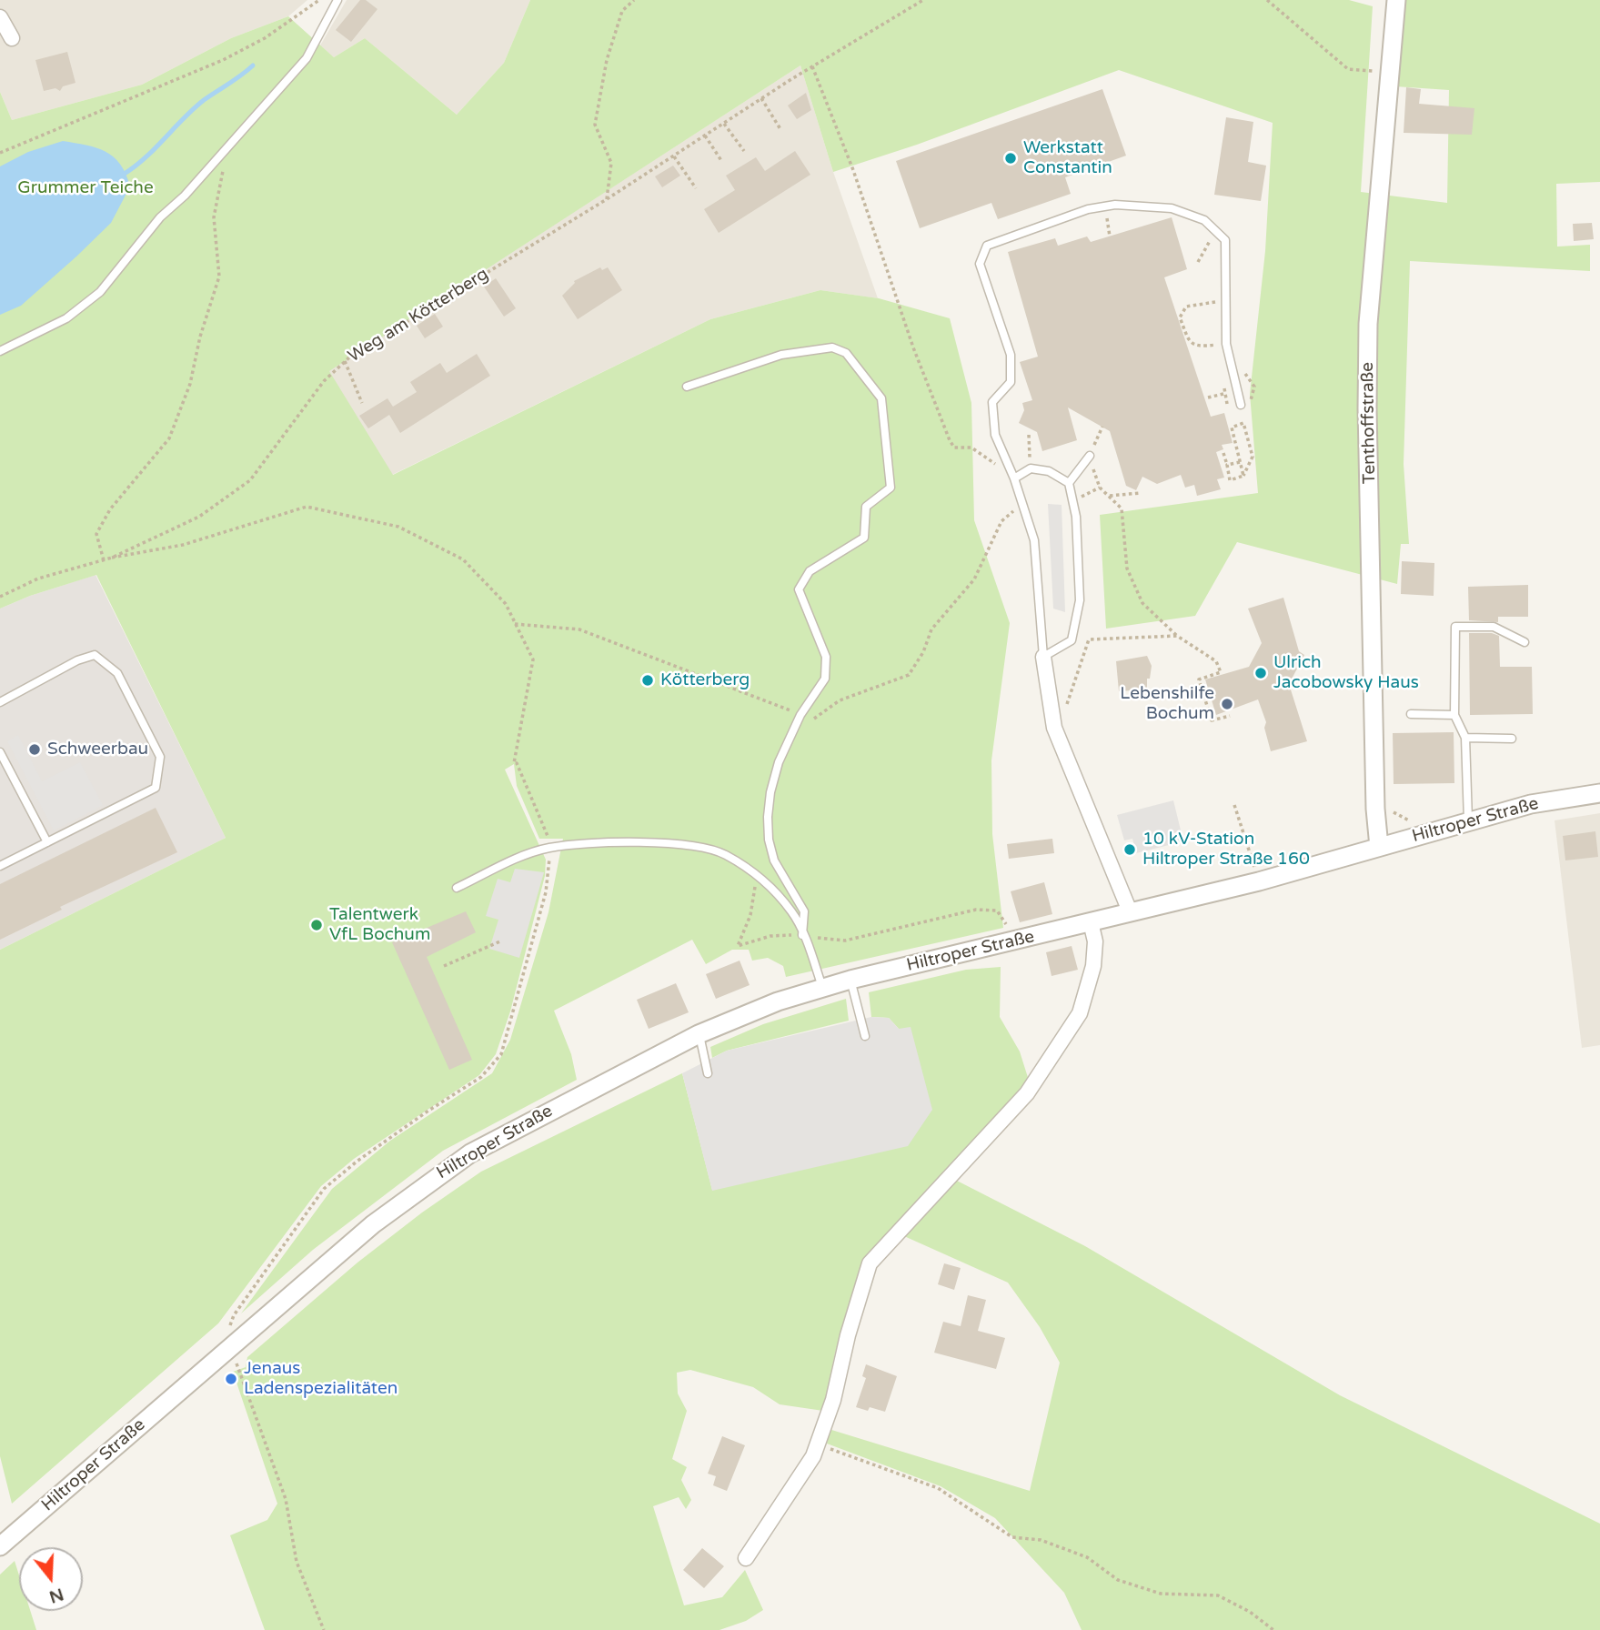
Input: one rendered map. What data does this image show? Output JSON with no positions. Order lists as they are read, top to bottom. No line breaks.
{"streets":{"street":["Tenthoffstraße","Hiltroper Straße"],"path":["Weg am Kötterberg"]},"crossings":[["Tenthoffstraße","Hiltroper Straße"]],"parks":["Grummer Teiche"],"places":["Werkstatt Constantin","Ulrich Jacobowsky Haus","Kötterberg","Lebenshilfe Bochum","Schweerbau","10 kV-Station Hiltroper Straße 160","Talentwerk VfL Bochum","Jenaus Ladenspezialitäten"],"north":"bottom"}
